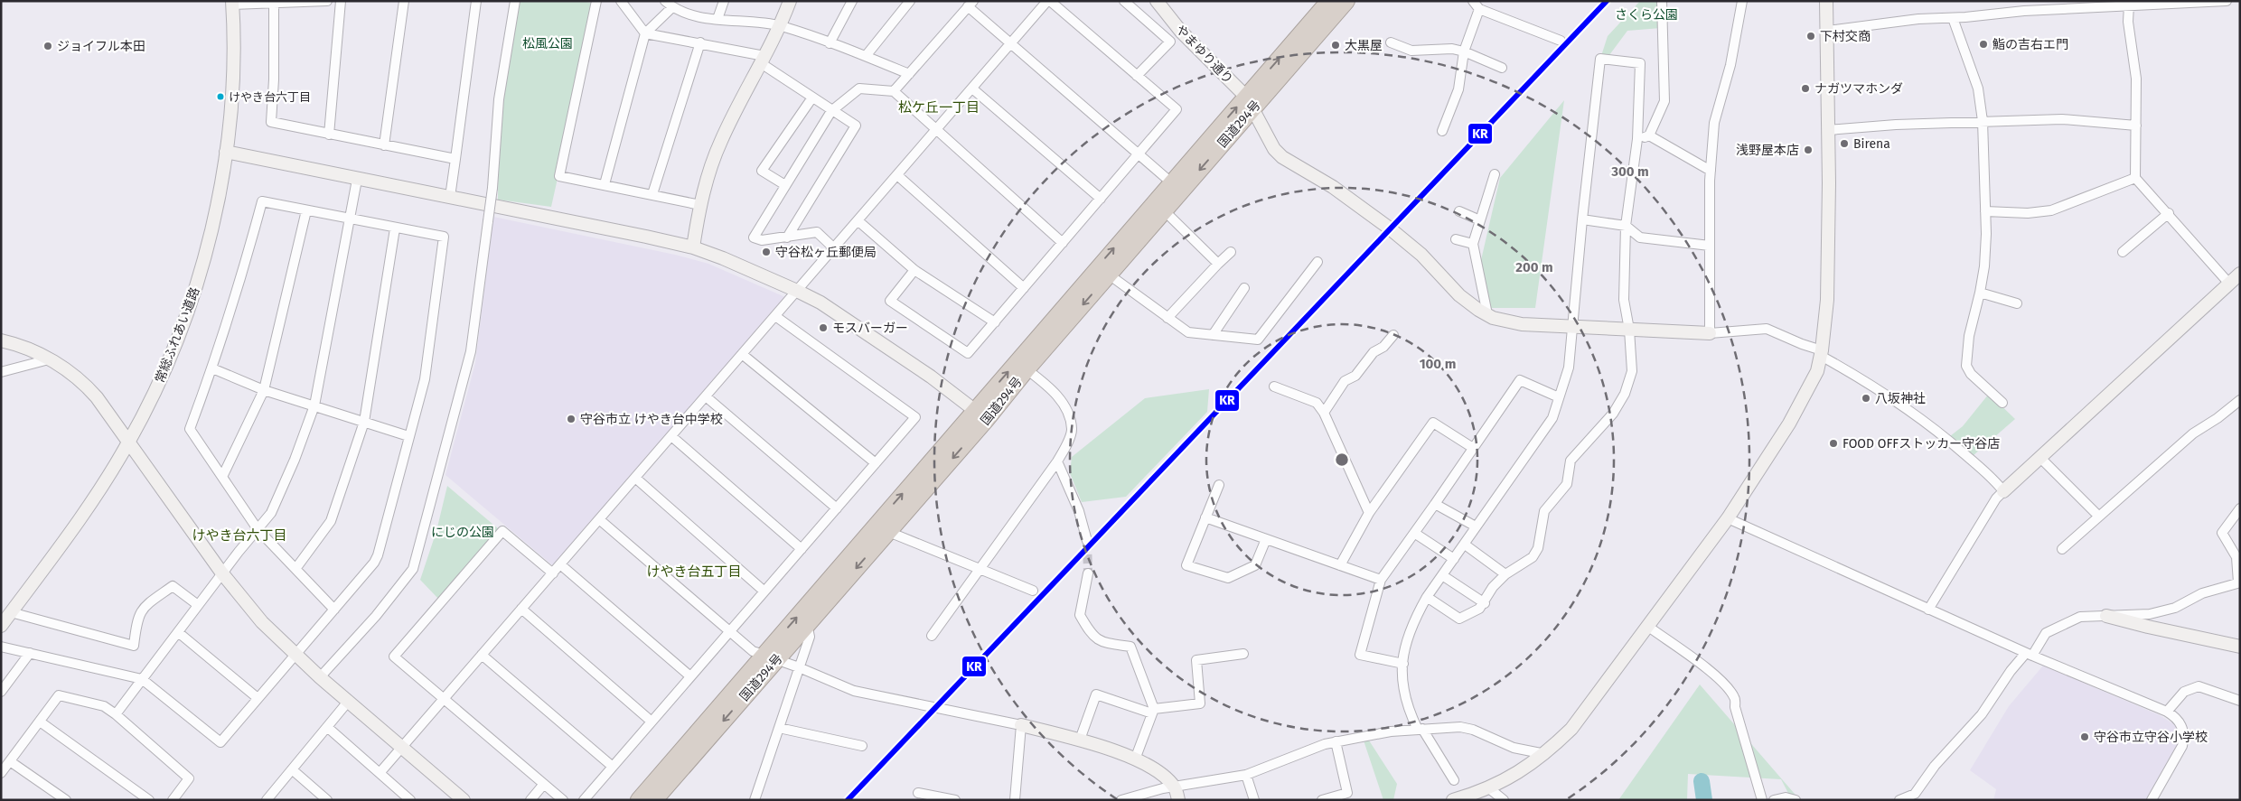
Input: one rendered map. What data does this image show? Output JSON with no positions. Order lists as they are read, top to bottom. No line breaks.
{"streets":{"highway":["国道294号"],"street":["やまゆり通り","常総ふれあい道路"]},"crossings":[["やまゆり通り","国道294号"]],"districts":["松ケ丘一丁目","けやき台六丁目","けやき台五丁目"],"parks":["さくら公園","松風公園","にじの公園"],"places":["下村交商","鮨の吉右エ門","大黒屋","ジョイフル本田","ナガツマホンダ","けやき台六丁目","Birena","浅野屋本店","守谷松ヶ丘郵便局","モスバーガー","八坂神社","守谷市立 けやき台中学校","FOOD OFFストッカー守谷店","守谷市立守谷小学校"],"lines":["transit line KR"],"rings":["300 m","200 m","100 m"]}
